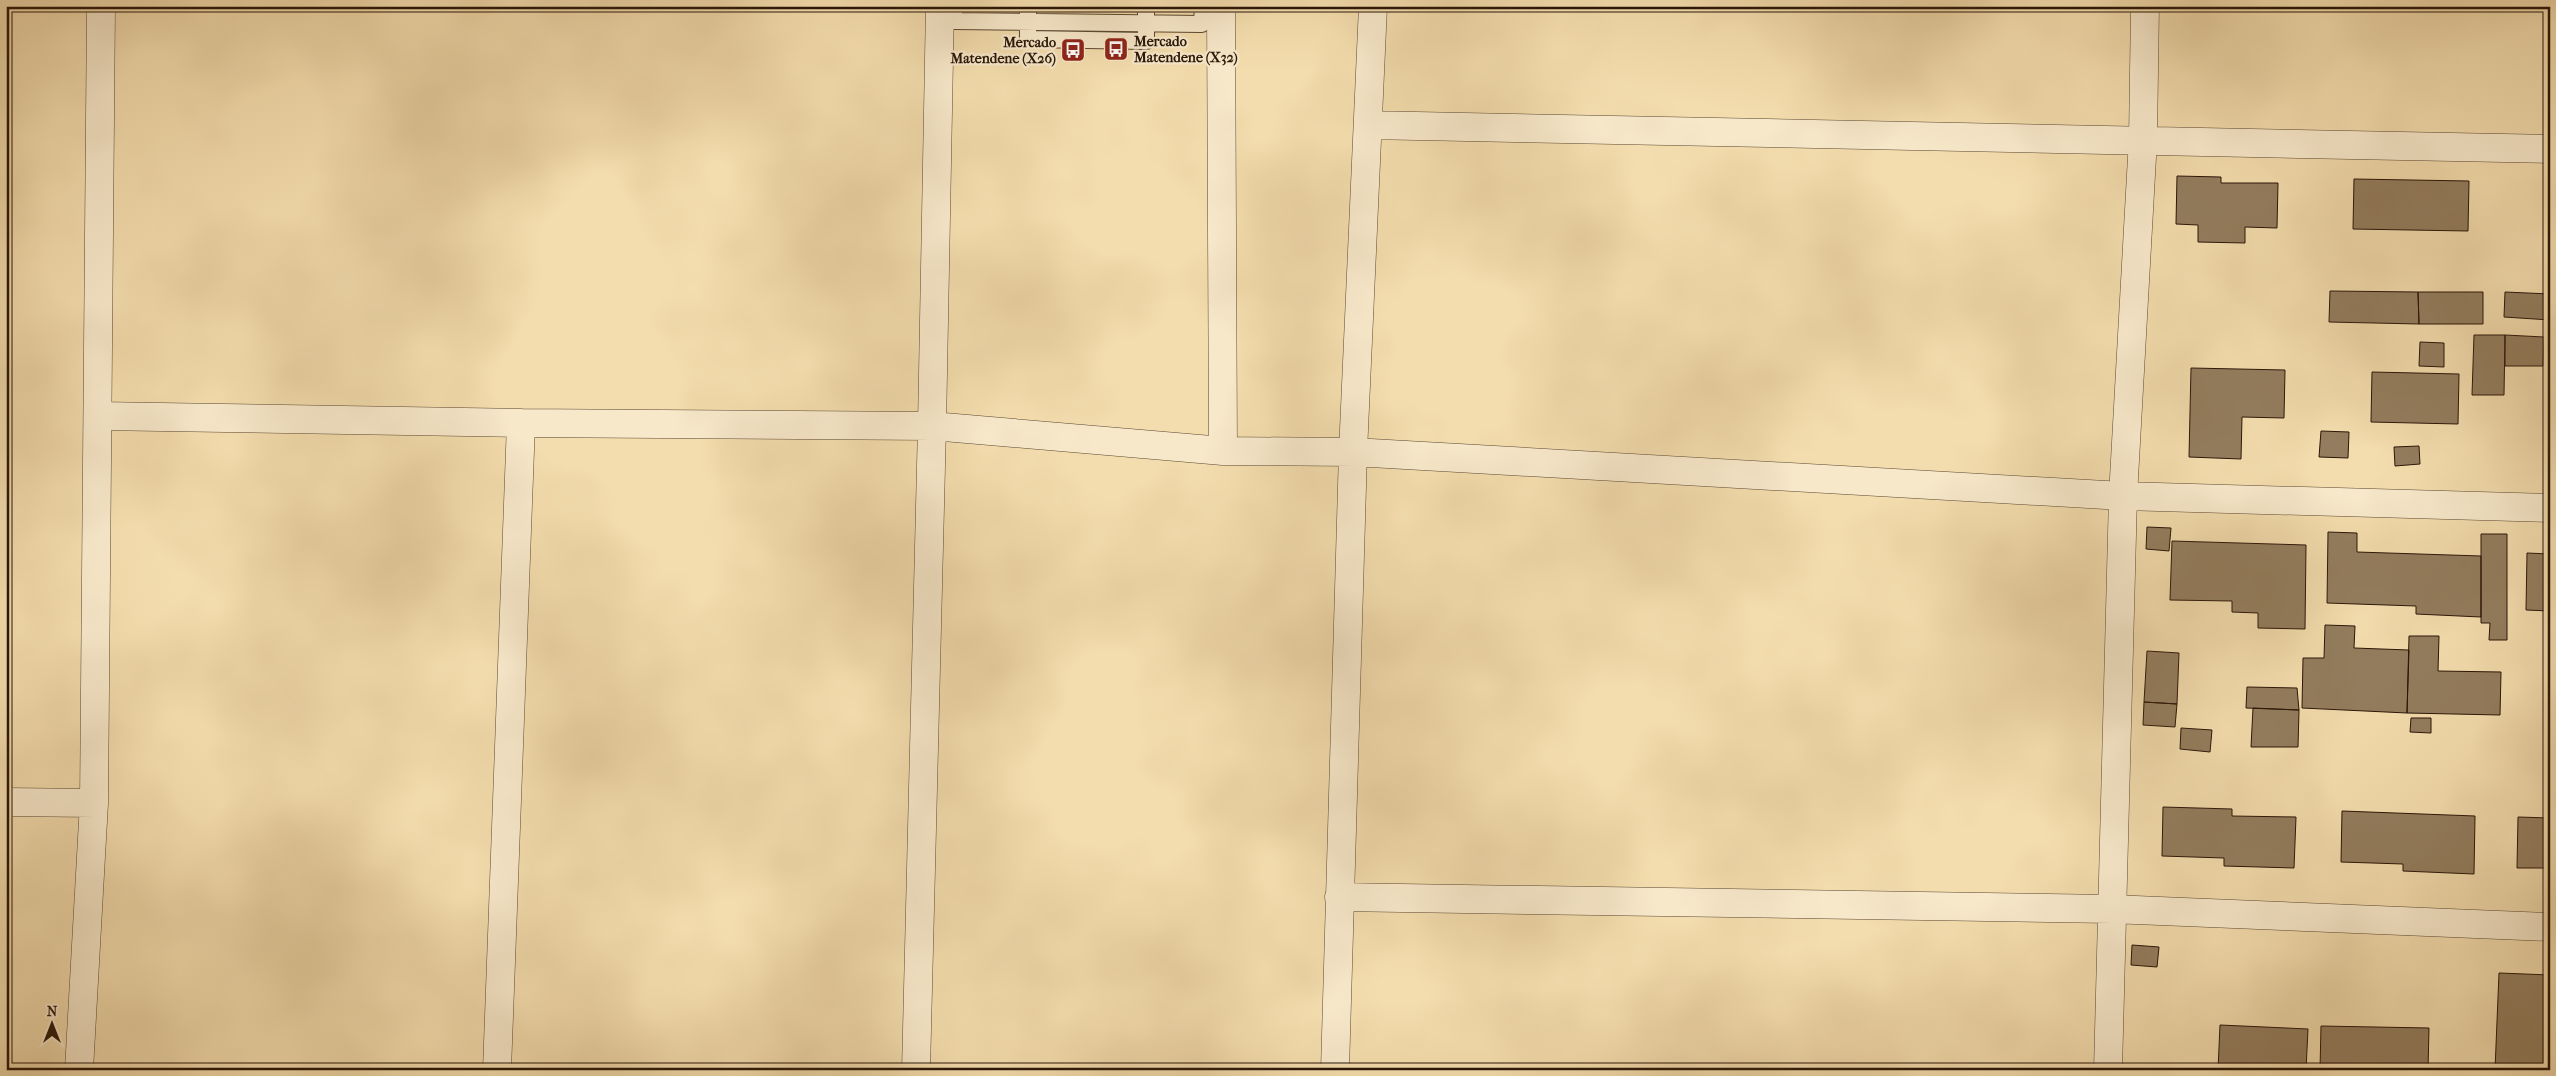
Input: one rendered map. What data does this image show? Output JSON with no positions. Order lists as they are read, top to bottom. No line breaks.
{"places":{"bus stop":["Mercado Matendene (X32)","Mercado Matendene (X26)"]},"north":"top"}
